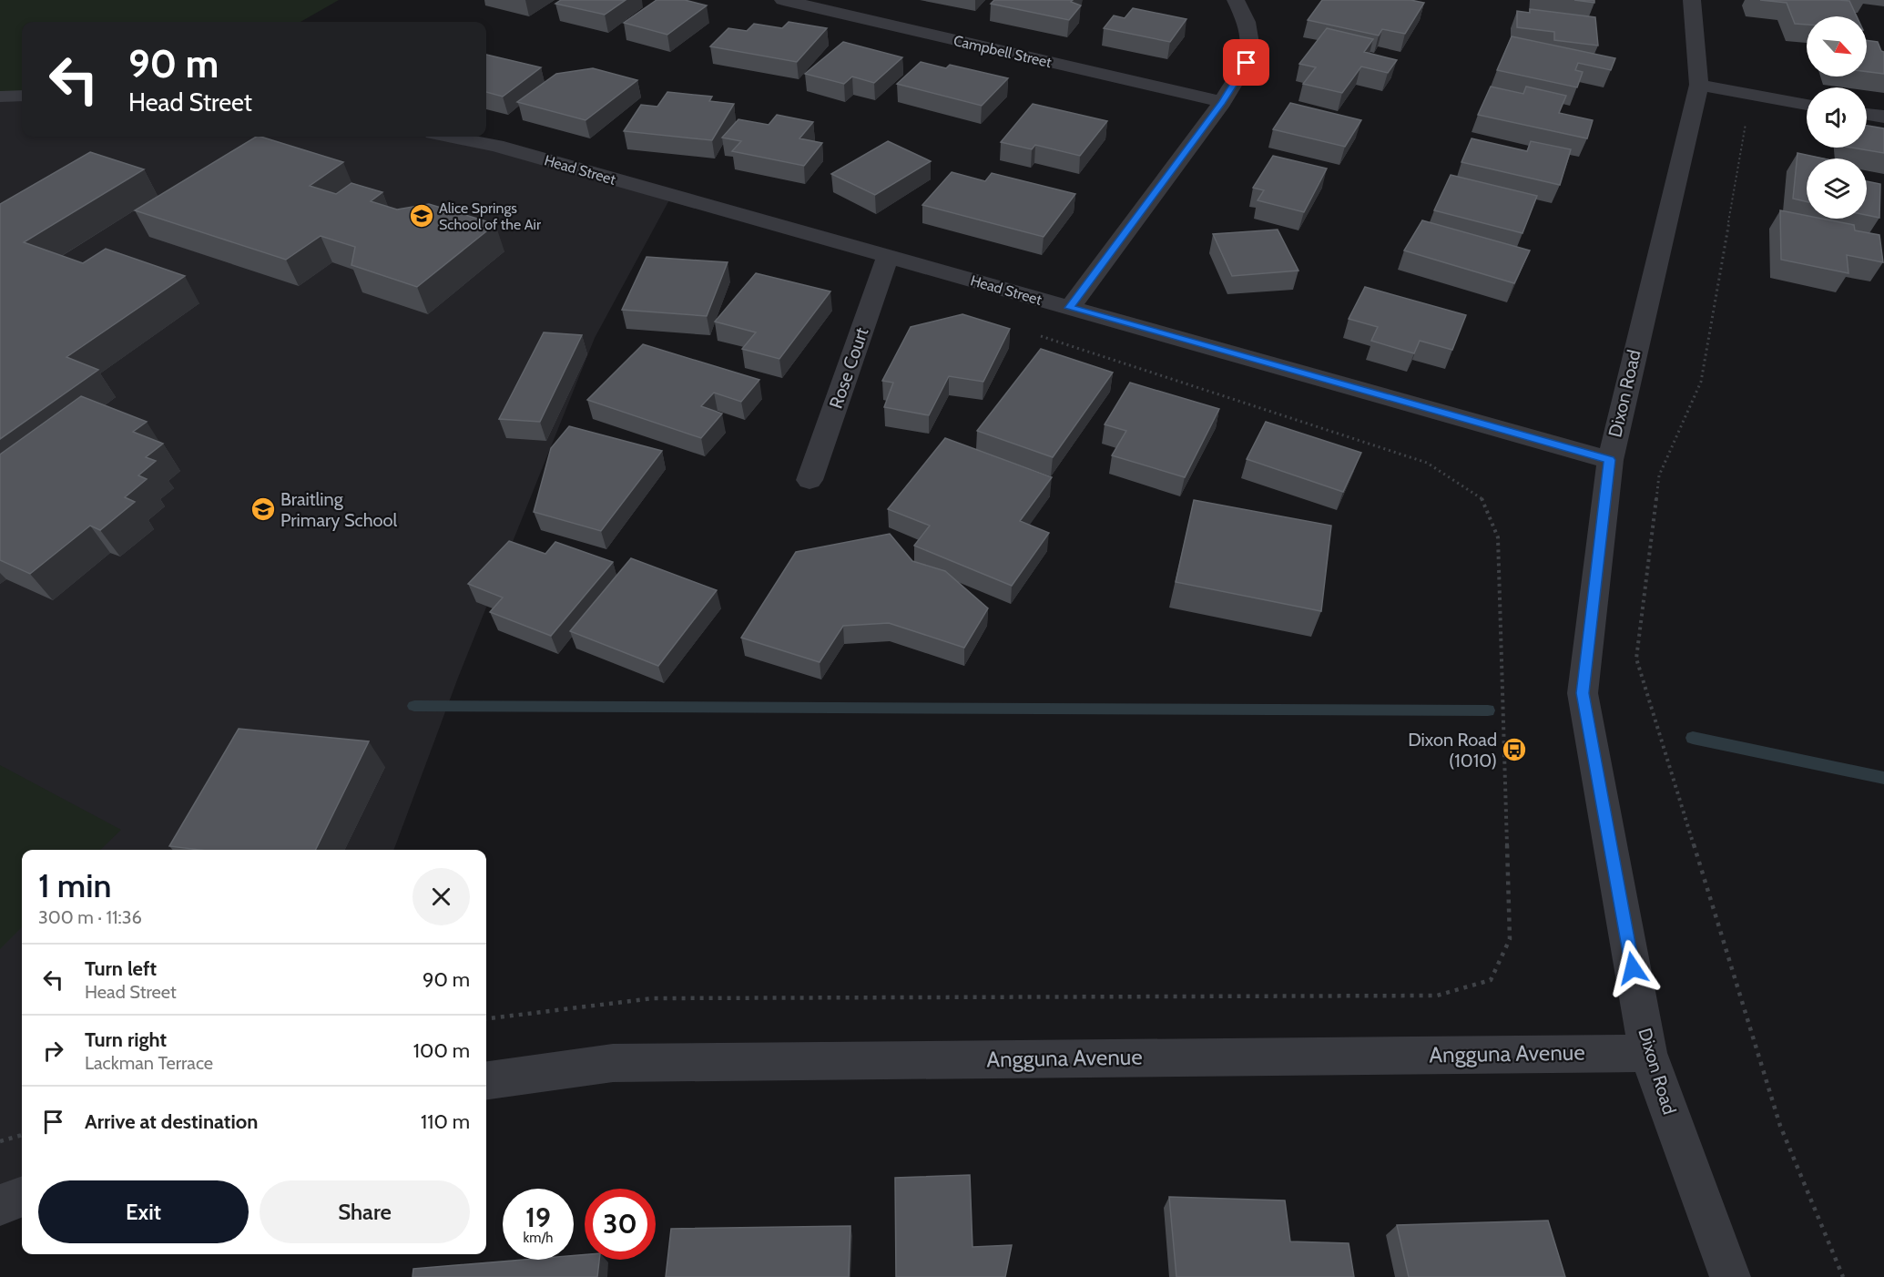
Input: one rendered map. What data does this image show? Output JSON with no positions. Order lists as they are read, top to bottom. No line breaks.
{"streets":{"street":["Campbell Street","Head Street","Rose Court","Dixon Road","Angguna Avenue"]},"crossings":[["Head Street","Rose Court"],["Head Street","Dixon Road"],["Dixon Road","Angguna Avenue"]],"places":{"school or university":["Alice Springs School of the Air","Braitling Primary School"],"bus stop":["Dixon Road (1010)"]},"north":"bottom right","page":{"turn":["90 m","Head Street"],"heading":["1 min","300 m · 11:36"],"list":[{"name":"Turn left","note":"Head Street","value":"90 m"},{"name":"Turn right","note":"Lackman Terrace","value":"100 m"},{"name":"Arrive at destination","value":"110 m"}],"buttons":["Exit","Share"],"speed":"19 km/h","limit":"30"}}
